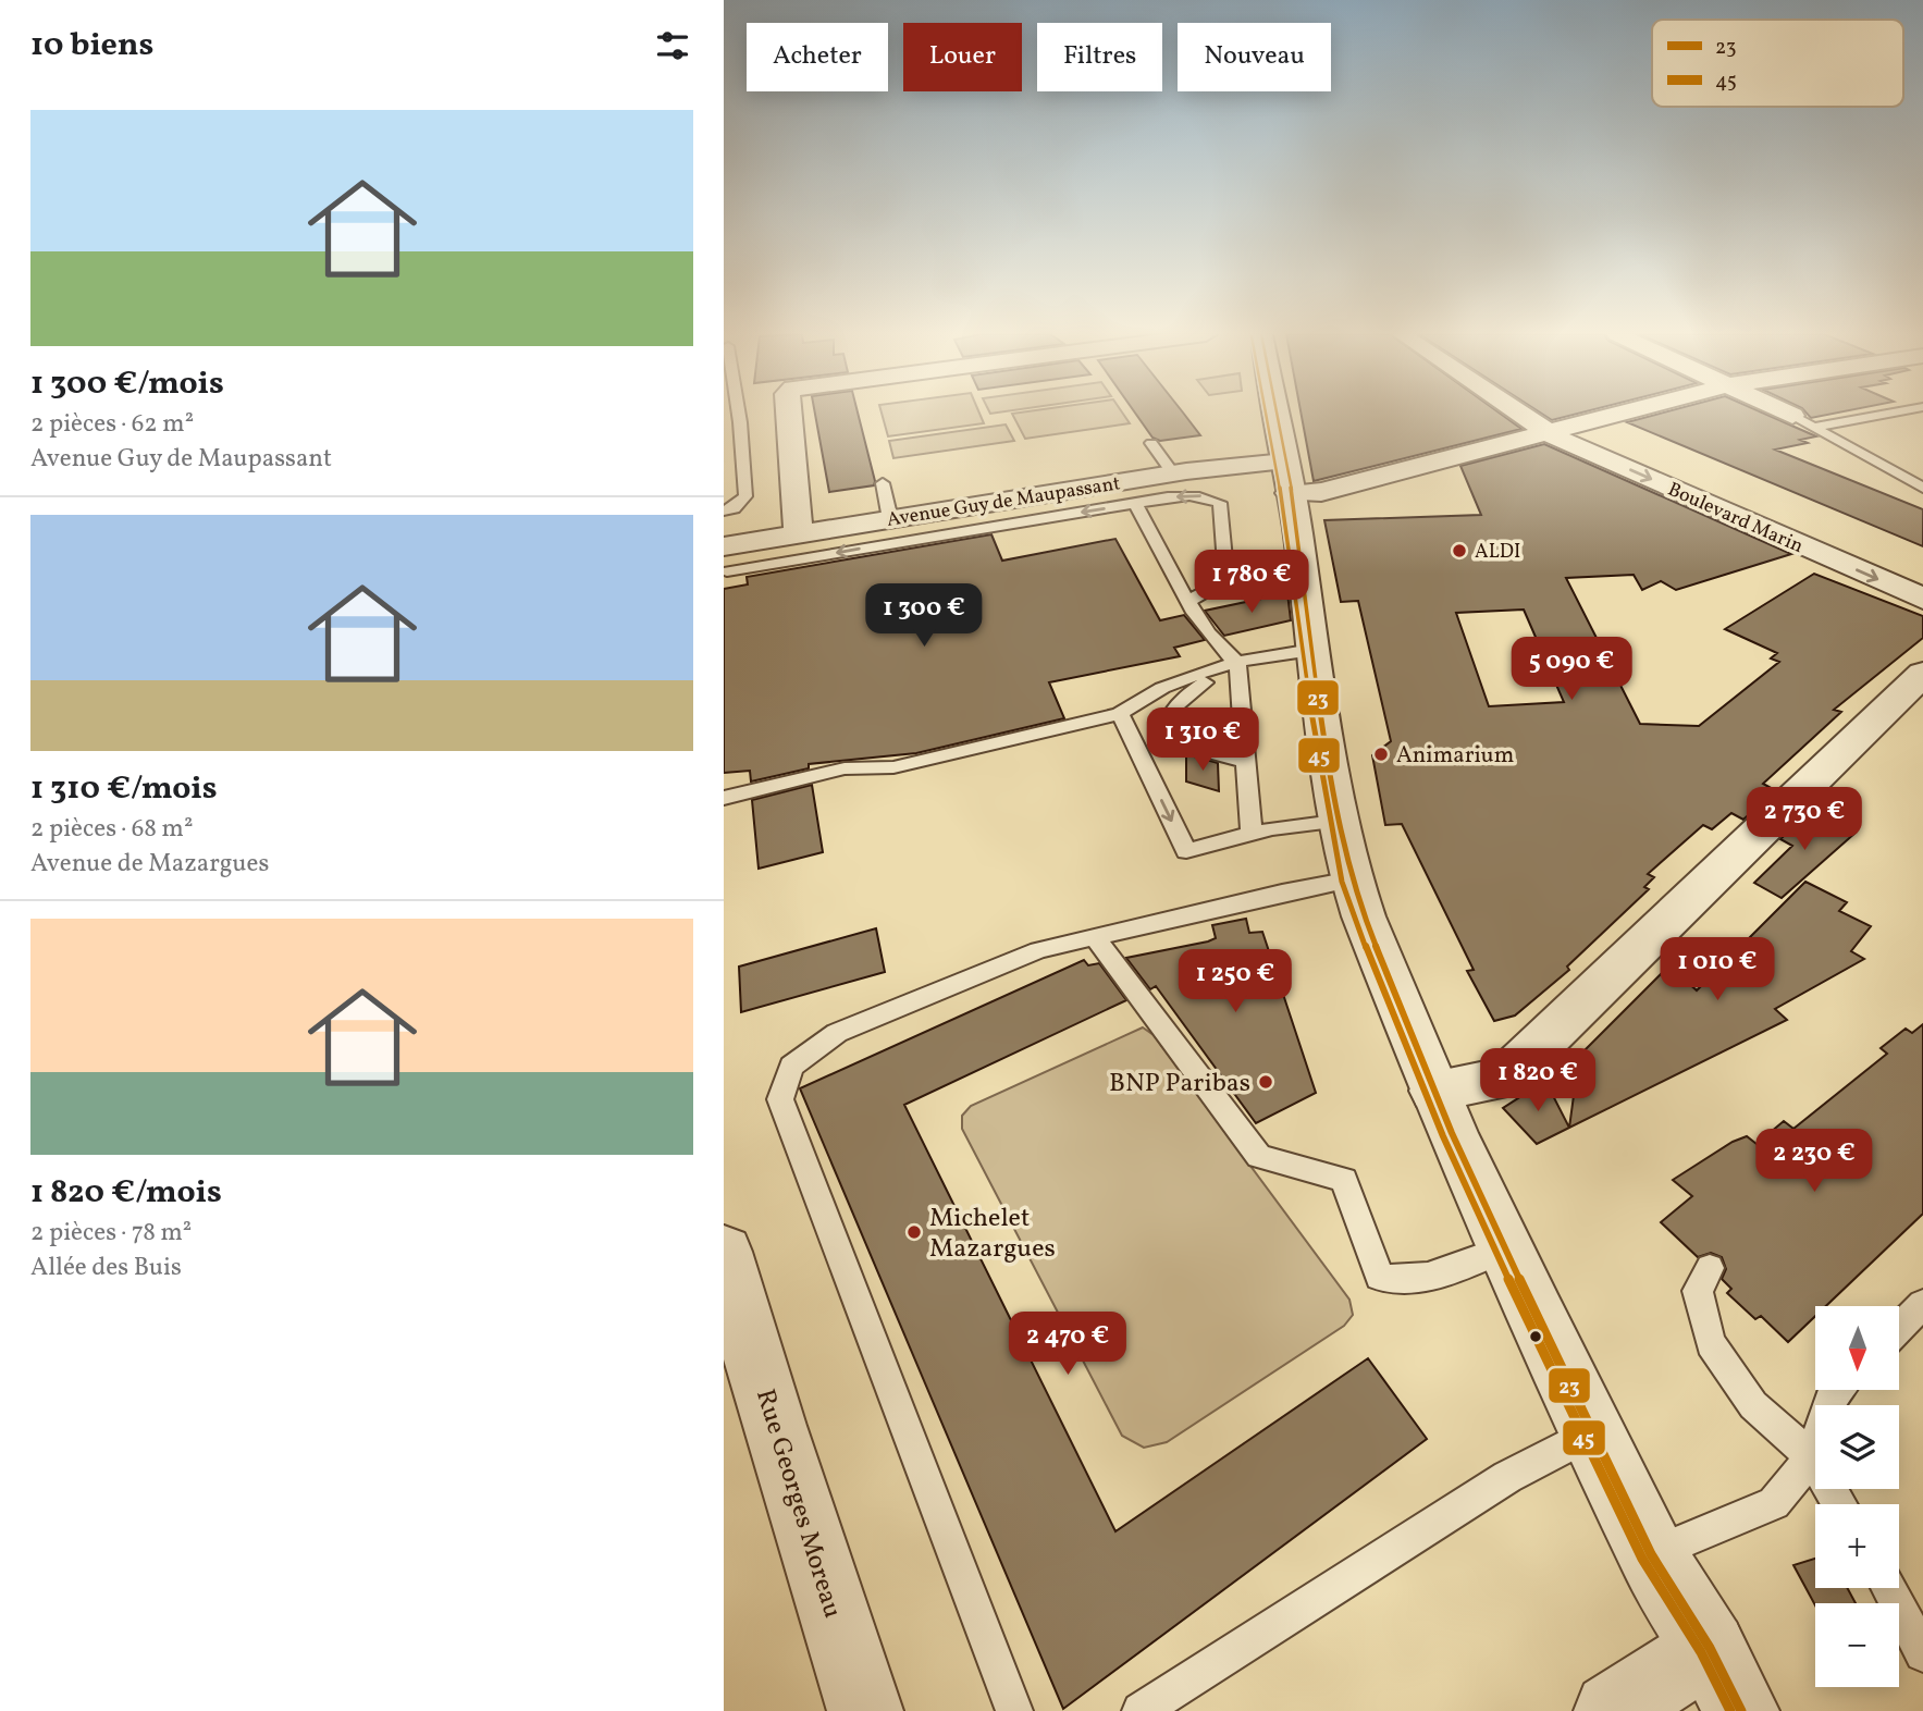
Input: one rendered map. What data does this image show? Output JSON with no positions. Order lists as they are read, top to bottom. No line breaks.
{"streets":{"street":["Avenue Guy de Maupassant","Boulevard Marin","Rue Georges Moreau"]},"crossings":[["Avenue Guy de Maupassant","Boulevard Marin"]],"one_way":["Boulevard Marin"],"places":["ALDI","Animarium","BNP Paribas","Michelet Mazargues"],"lines":["transit line 23","transit line 45"],"legend":["23","45"],"north":"bottom","page":{"heading":"10 biens","chip":["Acheter","Louer","Filtres","Nouveau"],"list":[{"name":"1 300 €/mois","note":"2 pièces · 62 m² · Avenue Guy de Maupassant"},{"name":"1 310 €/mois","note":"2 pièces · 68 m² · Avenue de Mazargues"},{"name":"1 820 €/mois","note":"2 pièces · 78 m² · Allée des Buis"}],"price":["1 780 €","1 300 €","5 090 €","1 310 €","2 730 €","1 010 €","1 250 €","1 820 €","2 230 €","2 470 €"],"map_buttons":["+","−"]}}
